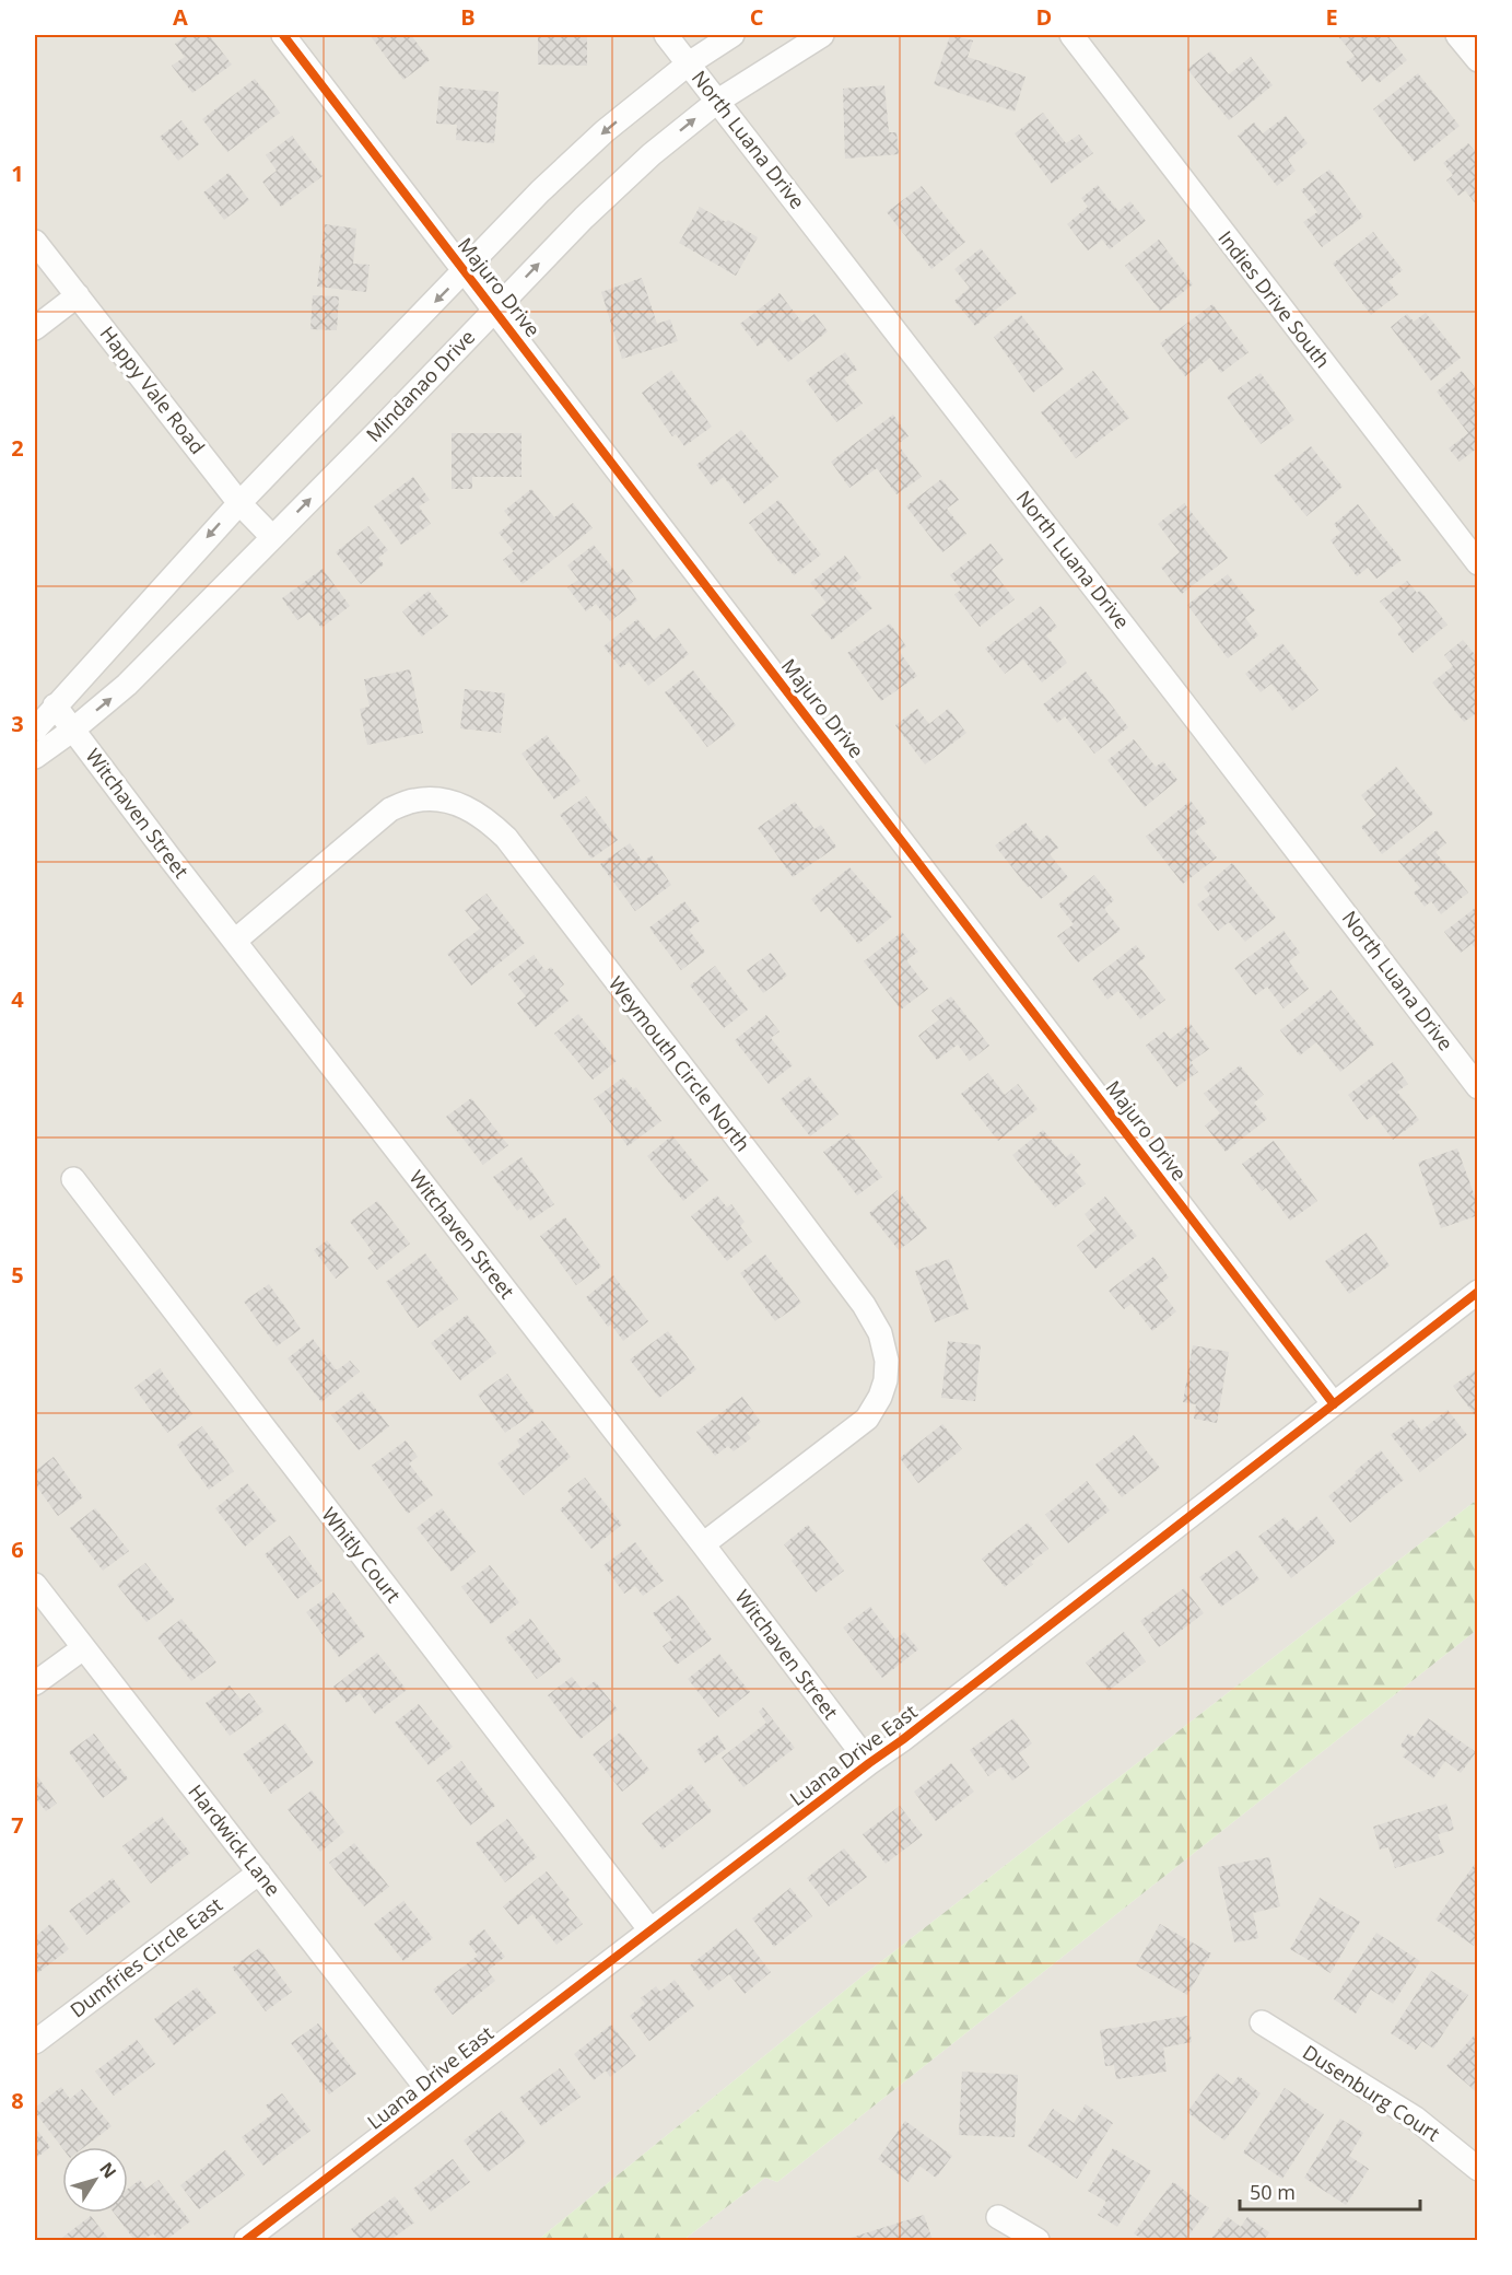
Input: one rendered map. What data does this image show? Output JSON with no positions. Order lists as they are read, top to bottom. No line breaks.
{"streets":{"street":["North Luana Drive","Majuro Drive","Indies Drive South","Mindanao Drive","Happy Vale Road","Witchaven Street","Weymouth Circle North","Whitly Court","Luana Drive East","Hardwick Lane","Dumfries Circle East","Dusenburg Court"]},"crossings":[["North Luana Drive","Mindanao Drive"],["Majuro Drive","Mindanao Drive"],["Majuro Drive","Luana Drive East"],["Mindanao Drive","Happy Vale Road"],["Mindanao Drive","Witchaven Street"],["Witchaven Street","Weymouth Circle North"],["Witchaven Street","Luana Drive East"],["Whitly Court","Luana Drive East"],["Luana Drive East","Hardwick Lane"],["Hardwick Lane","Dumfries Circle East"]],"scale_bar":"50 m","north":"top right","grid":{"columns":["A","B","C","D","E"],"rows":["1","2","3","4","5","6","7","8"]}}
